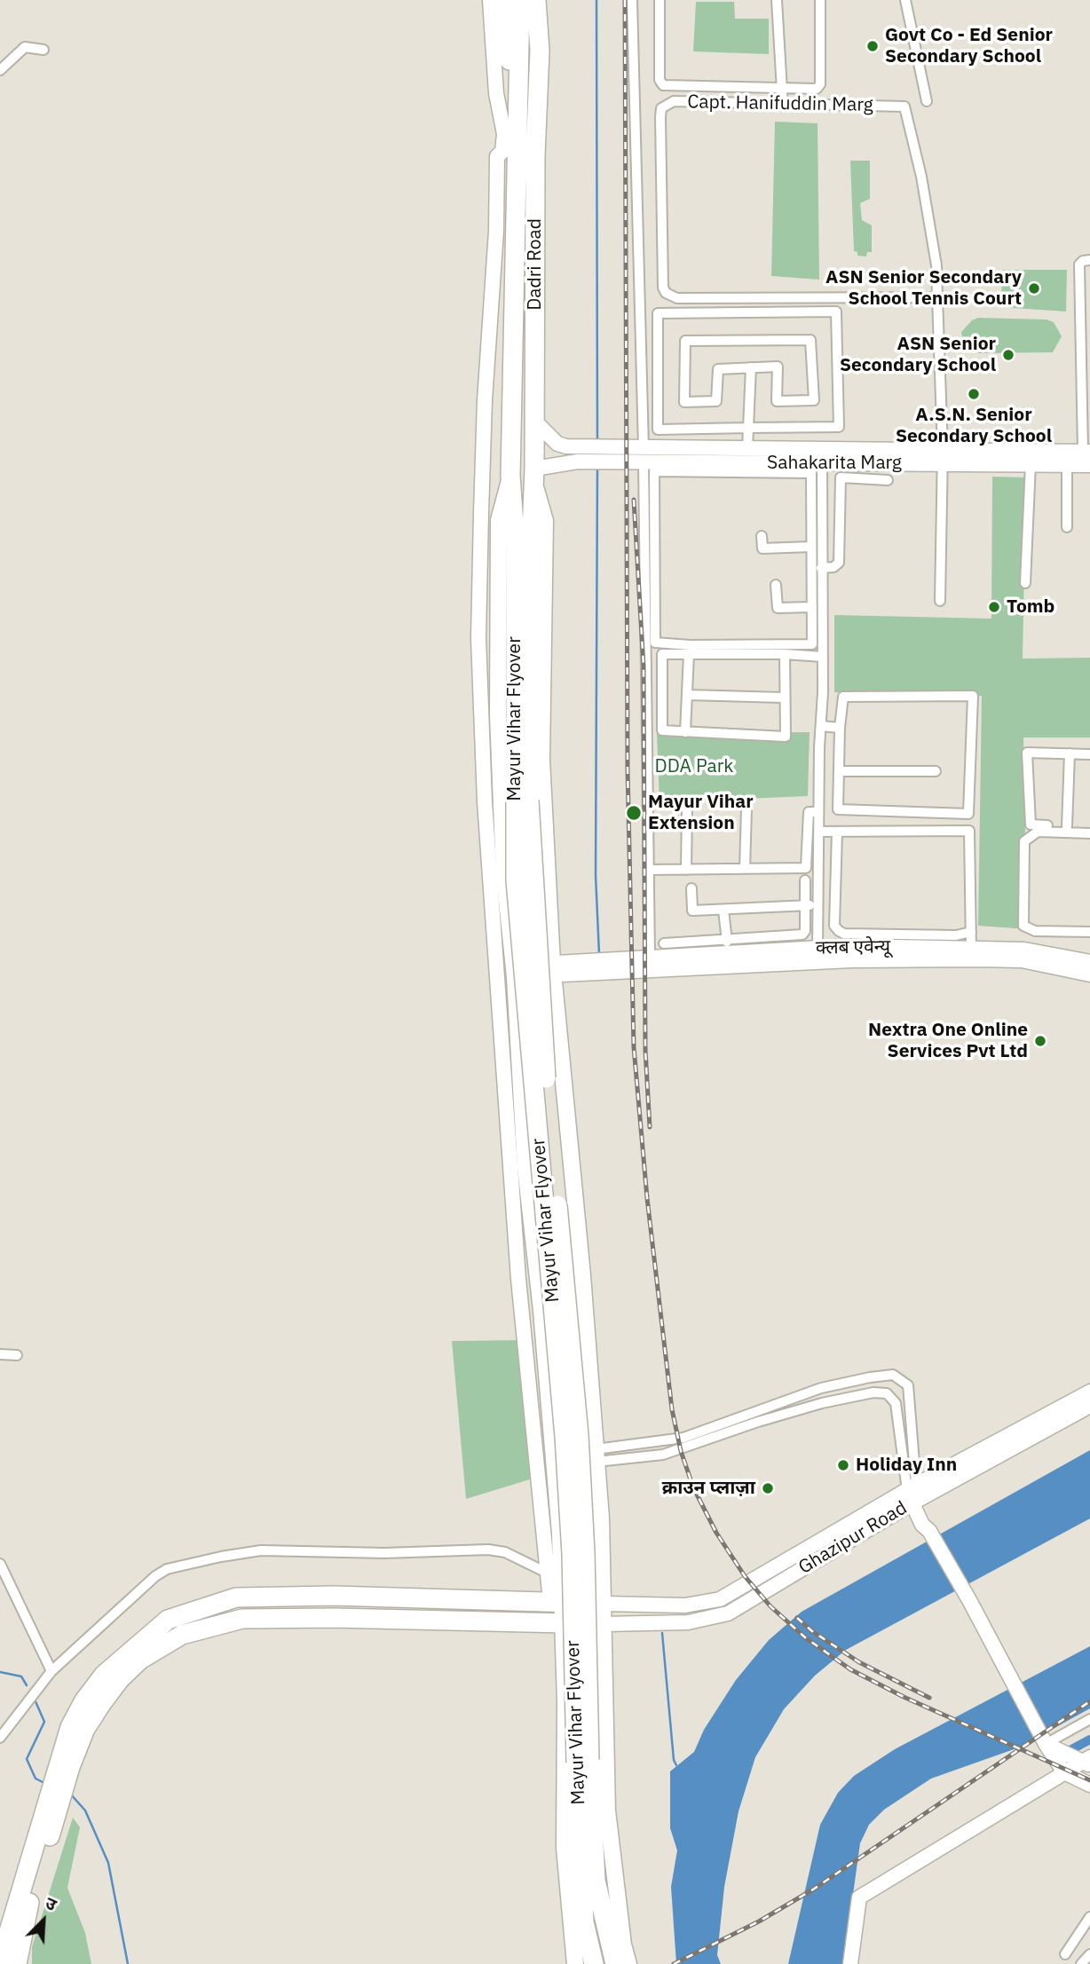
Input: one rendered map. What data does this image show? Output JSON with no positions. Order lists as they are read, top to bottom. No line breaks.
{"streets":{"highway":["Dadri Road","Mayur Vihar Flyover"],"street":["Capt. Hanifuddin Marg","Sahakarita Marg","क्लब एवेन्यू","Ghazipur Road"]},"crossings":[["Capt. Hanifuddin Marg","Sahakarita Marg"],["Dadri Road","Mayur Vihar Flyover"]],"parks":["DDA Park"],"places":["Govt Co - Ed Senior Secondary School","ASN Senior Secondary School Tennis Court","ASN Senior Secondary School","A.S.N. Senior Secondary School","Tomb","Mayur Vihar Extension","Nextra One Online Services Pvt Ltd","Holiday Inn","क्राउन प्लाज़ा"],"north":"top right"}
